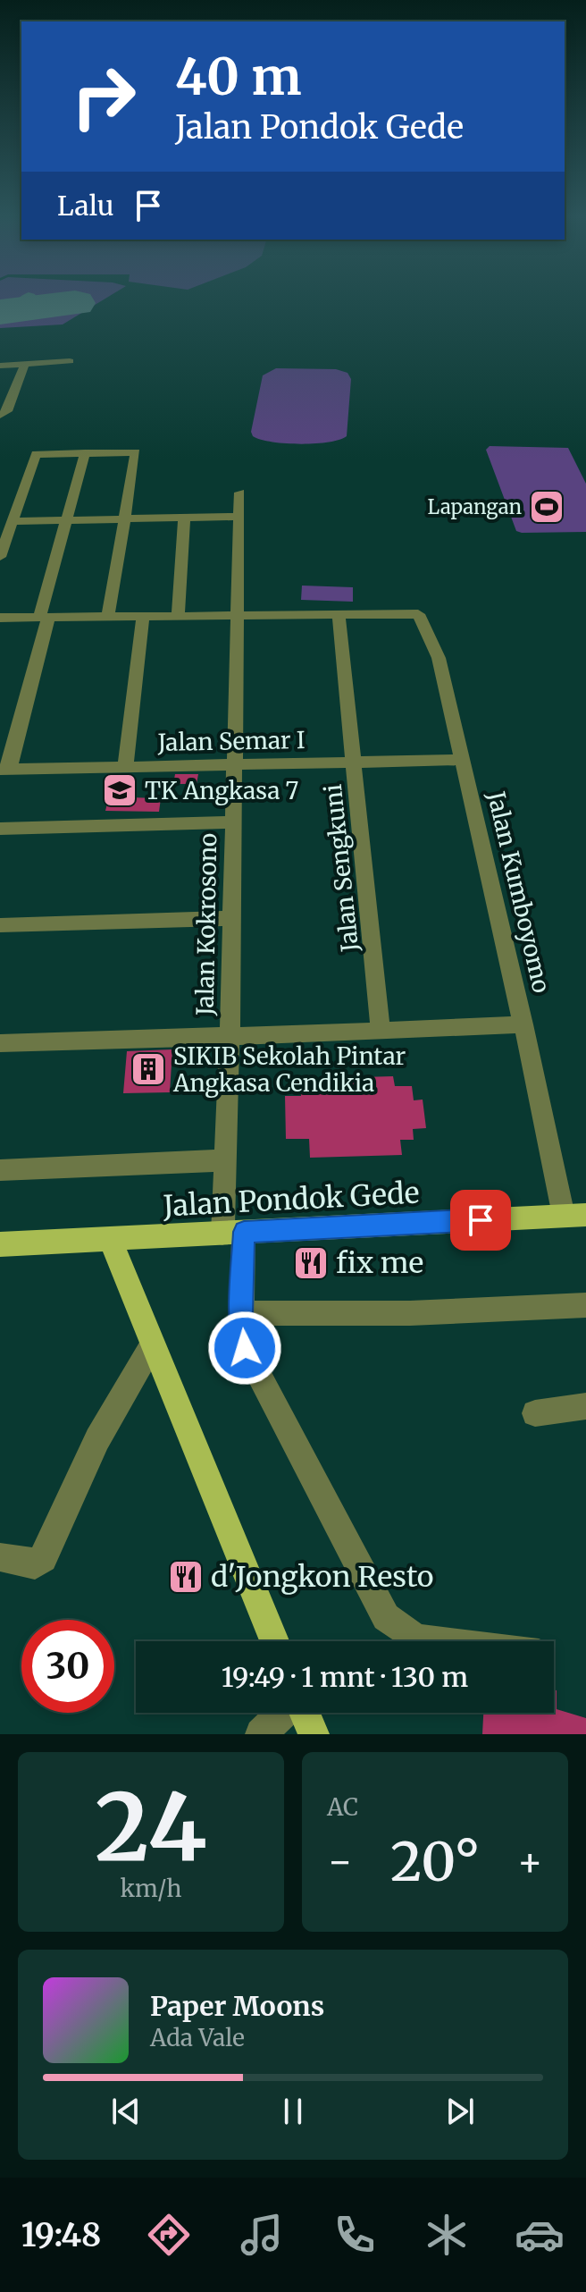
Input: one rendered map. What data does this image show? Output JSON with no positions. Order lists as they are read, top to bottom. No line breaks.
{"streets":{"main road":["Jalan Pondok Gede"],"street":["Jalan Semar I","Jalan Sengkuni","Jalan Kumboyomo","Jalan Kokrosono"]},"crossings":[["Jalan Semar I","Jalan Sengkuni"],["Jalan Semar I","Jalan Kumboyomo"],["Jalan Semar I","Jalan Kokrosono"],["Jalan Sengkuni","Jalan Kumboyomo"],["Jalan Kumboyomo","Jalan Kokrosono"],["Jalan Kokrosono","Jalan Pondok Gede"]],"places":{"sports":["Lapangan"],"school or university":["TK Angkasa 7"],"building":["SIKIB Sekolah Pintar Angkasa Cendikia"],"restaurant":["fix me","d'Jongkon Resto"]},"page":{"turn":["40 m","Jalan Pondok Gede"],"then":"Lalu","limit":"30","trip":"19:49 · 1 mnt · 130 m","tile":[["24","km/h"],"AC"],"heat":["−","20°","+"],"song":["Paper Moons","Ada Vale"],"tabs":"19:48"}}
